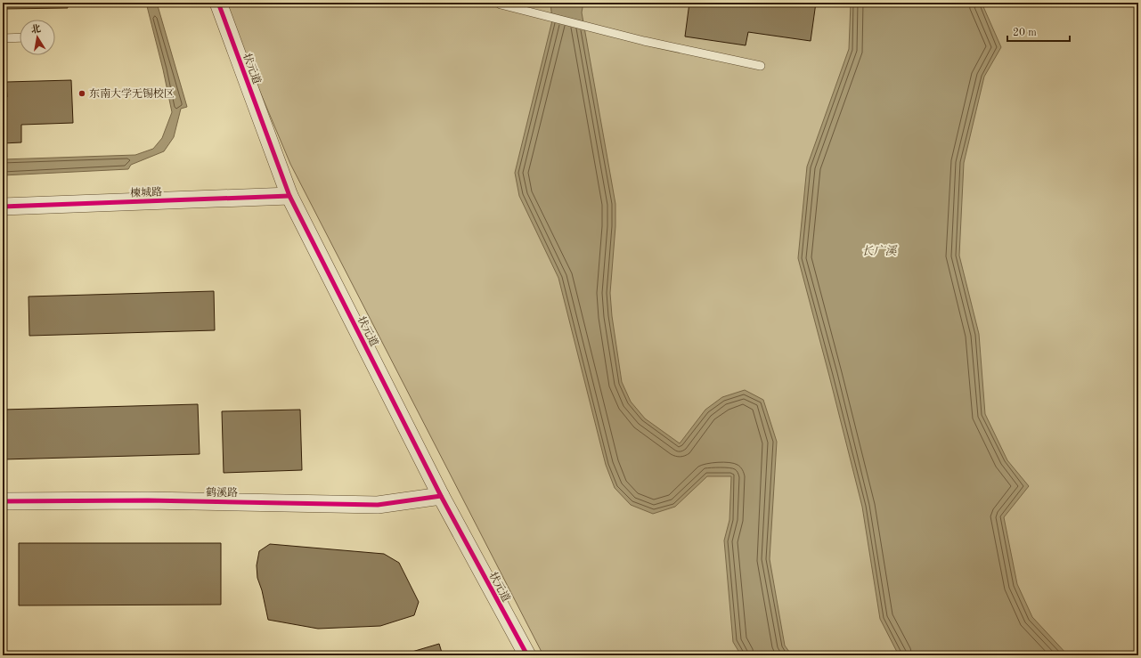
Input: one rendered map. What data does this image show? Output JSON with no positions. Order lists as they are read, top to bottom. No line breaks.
{"streets":{"street":["状元道","楝城路","鹤溪路"]},"crossings":[["状元道","楝城路"],["状元道","鹤溪路"]],"water":["长广溪"],"places":["东南大学无锡校区"],"scale_bar":"20 m","north":"top"}
